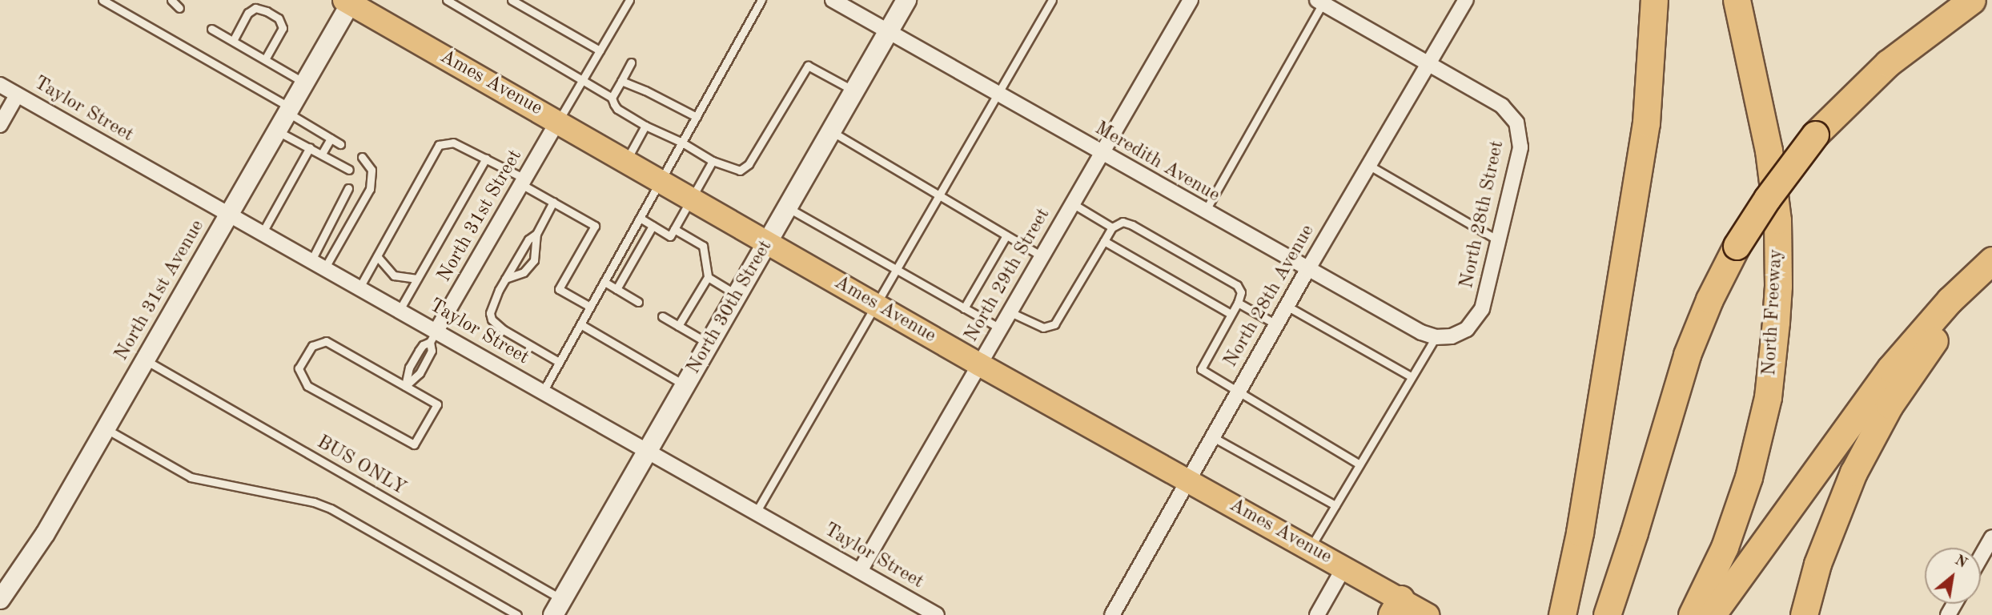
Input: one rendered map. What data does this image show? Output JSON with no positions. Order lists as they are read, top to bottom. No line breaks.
{"streets":{"highway":["North Freeway"],"main road":["Ames Avenue","North 30th Street"],"street":["Taylor Street","Meredith Avenue","North 28th Street","North 31st Street","North 29th Street","North 31st Avenue","North 28th Avenue"],"lane":["BUS ONLY"]},"crossings":[["Ames Avenue","North 31st Street"],["Ames Avenue","North 29th Street"],["Ames Avenue","North 31st Avenue"],["Ames Avenue","North 28th Avenue"],["Ames Avenue","North 30th Street"],["Taylor Street","North 31st Street"],["Taylor Street","North 29th Street"],["Taylor Street","North 31st Avenue"],["Taylor Street","North 30th Street"],["Meredith Avenue","North 28th Street"],["Meredith Avenue","North 29th Street"],["Meredith Avenue","North 28th Avenue"],["Meredith Avenue","North 30th Street"],["North 28th Street","North 28th Avenue"],["North 31st Avenue","BUS ONLY"],["North 30th Street","BUS ONLY"]],"north":"top right"}
